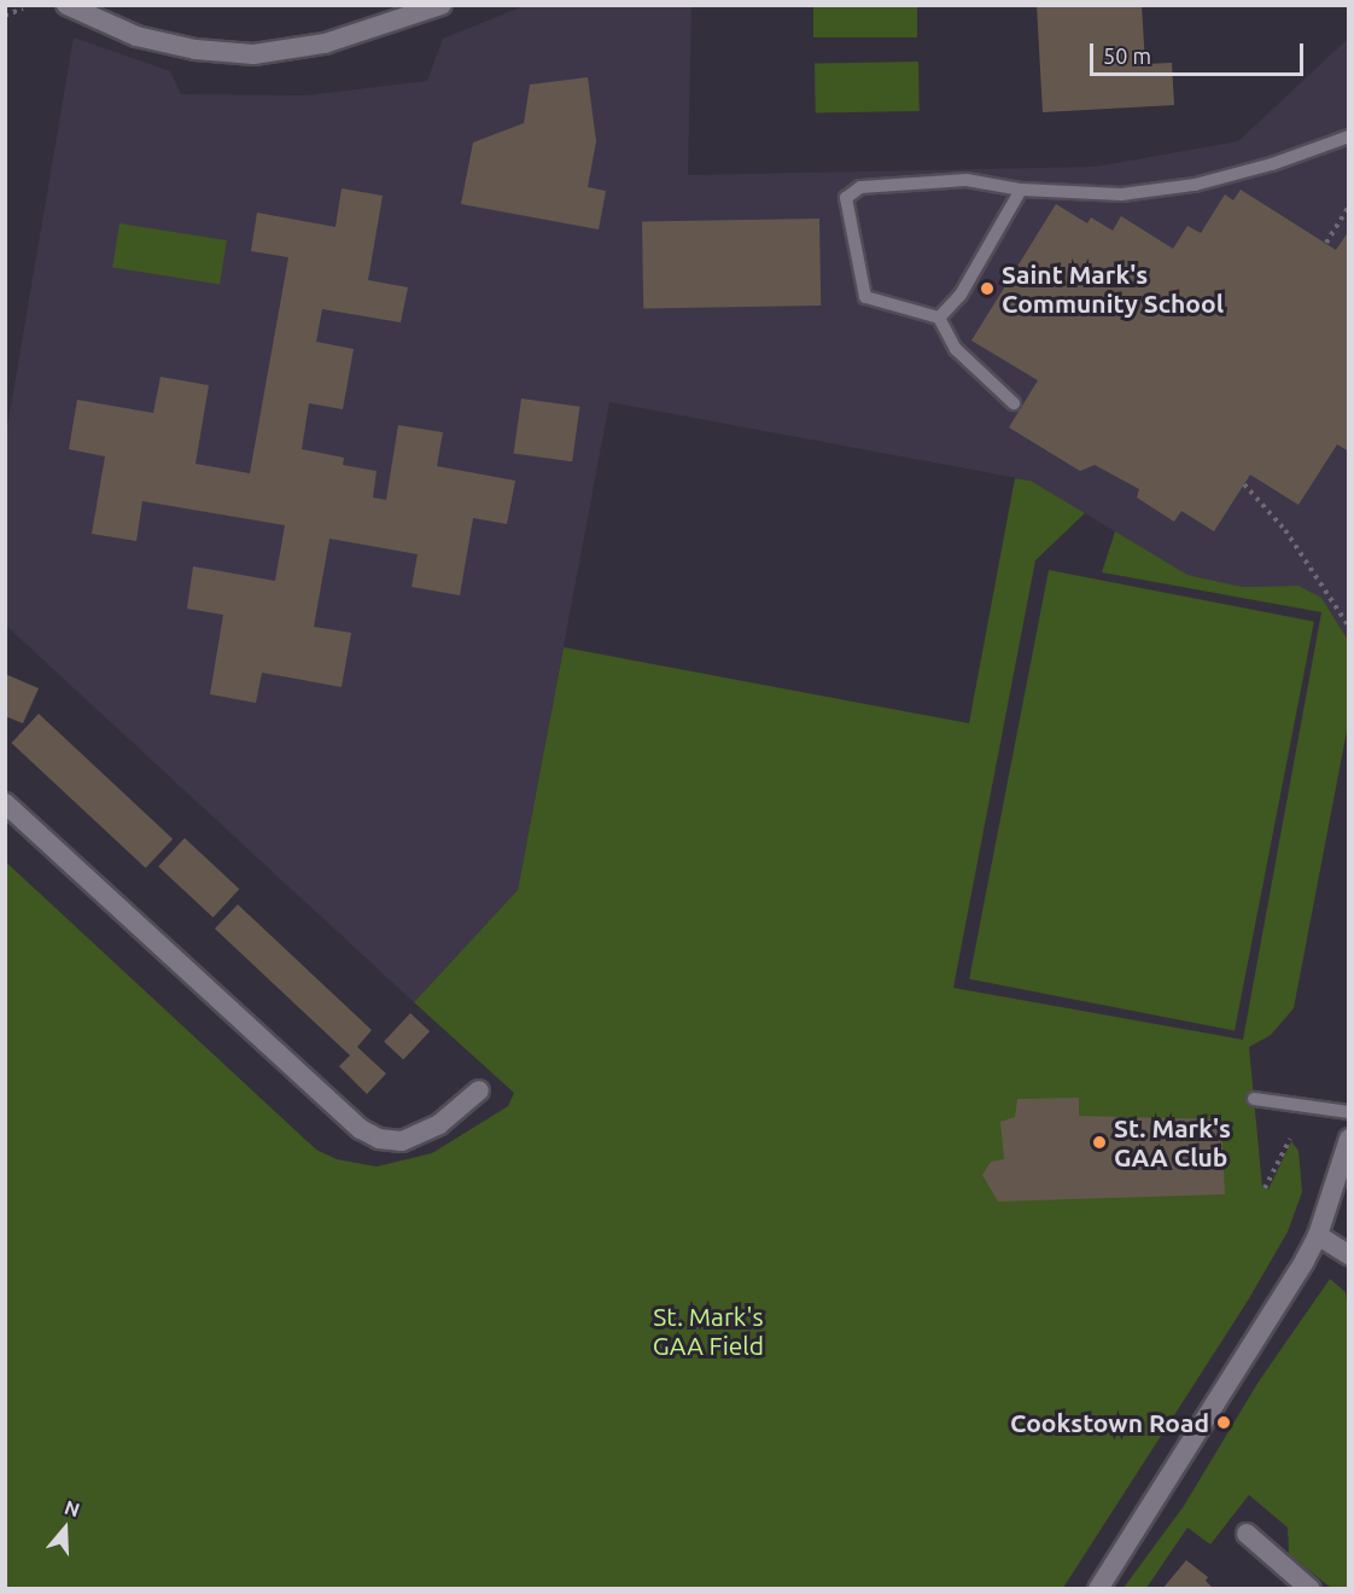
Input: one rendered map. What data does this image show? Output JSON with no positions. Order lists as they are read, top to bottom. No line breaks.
{"parks":["St. Mark's GAA Field"],"places":["Saint Mark's Community School","St. Mark's GAA Club","Cookstown Road"],"scale_bar":"50 m","north":"top"}
